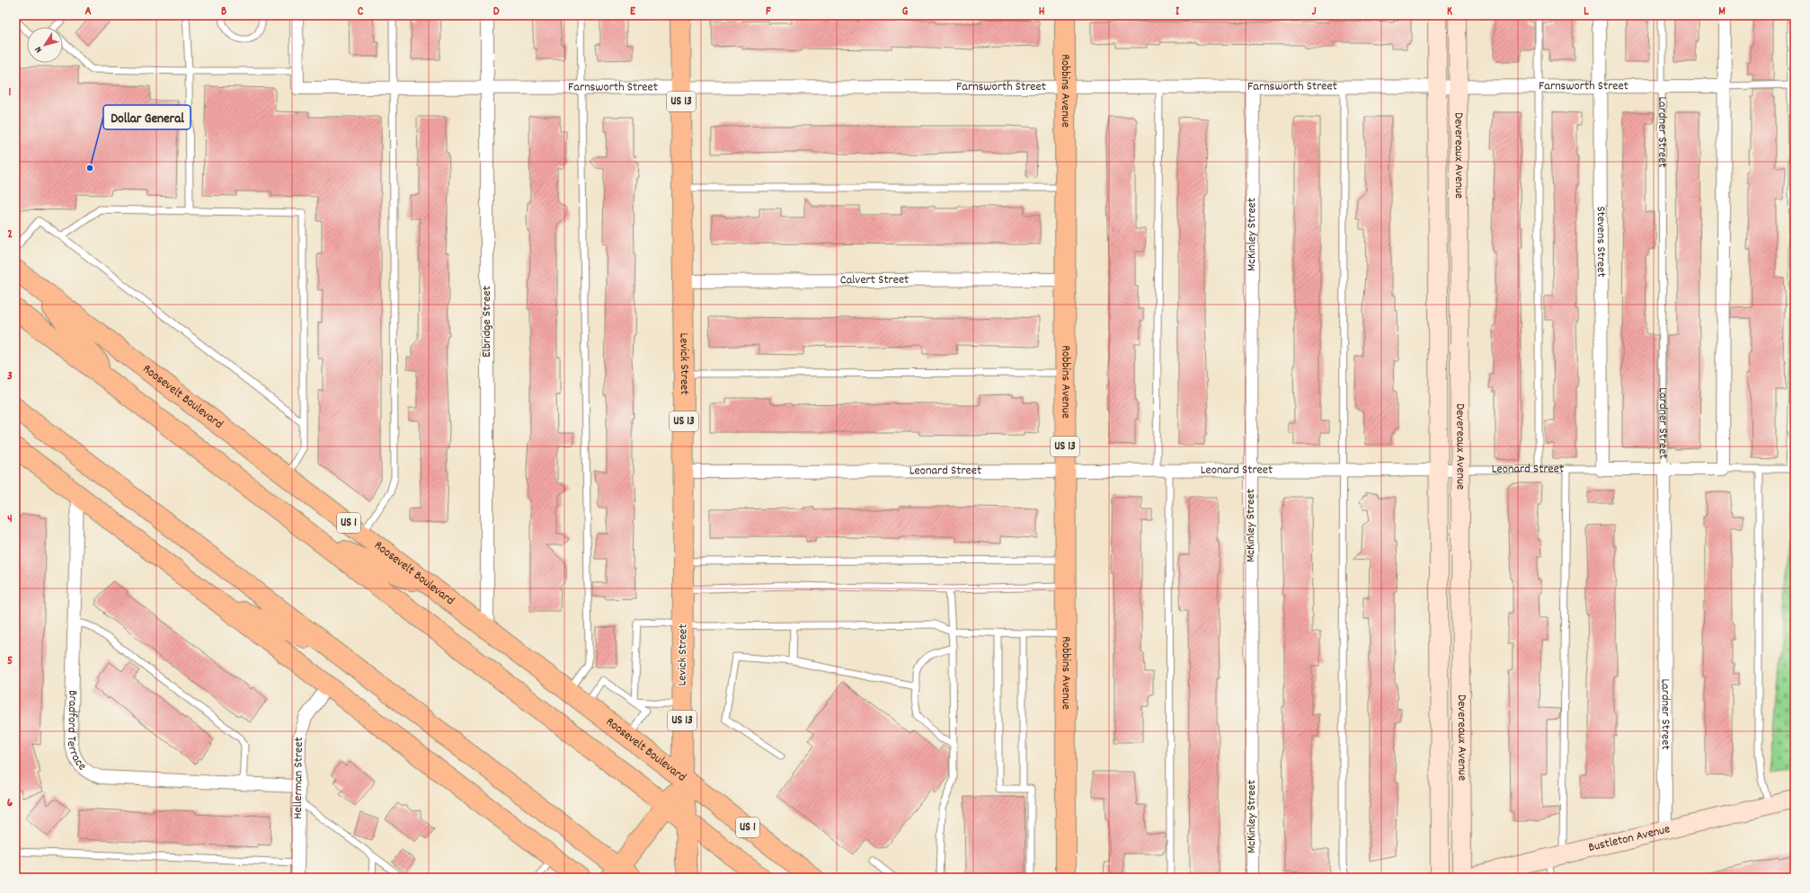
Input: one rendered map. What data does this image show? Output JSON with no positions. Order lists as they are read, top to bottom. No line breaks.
{"streets":{"highway":["Robbins Avenue","US 13","Levick Street","Roosevelt Boulevard","US 1"],"street":["Farnsworth Street","Lardner Street","Devereaux Avenue","McKinley Street","Stevens Street","Calvert Street","Elbridge Street","Leonard Street","Bradford Terrace","Hellerman Street","Bustleton Avenue"]},"crossings":[["Farnsworth Street","Robbins Avenue"],["Farnsworth Street","Lardner Street"],["Farnsworth Street","Devereaux Avenue"],["Farnsworth Street","McKinley Street"],["Farnsworth Street","Stevens Street"],["Farnsworth Street","Elbridge Street"],["Farnsworth Street","Levick Street"],["Farnsworth Street","Leonard Street"],["Robbins Avenue","Calvert Street"],["Robbins Avenue","Leonard Street"],["Lardner Street","Leonard Street"],["Lardner Street","Bustleton Avenue"],["Devereaux Avenue","Leonard Street"],["Devereaux Avenue","Bustleton Avenue"],["McKinley Street","Leonard Street"],["Stevens Street","Leonard Street"],["Calvert Street","Levick Street"],["Elbridge Street","Roosevelt Boulevard"],["Levick Street","Roosevelt Boulevard"],["Levick Street","Leonard Street"],["Levick Street","US 1"],["Bradford Terrace","Hellerman Street"]],"places":["Dollar General"],"north":"bottom left","grid":{"columns":["A","B","C","D","E","F","G","H","I","J","K","L","M"],"rows":["1","2","3","4","5","6"]}}
